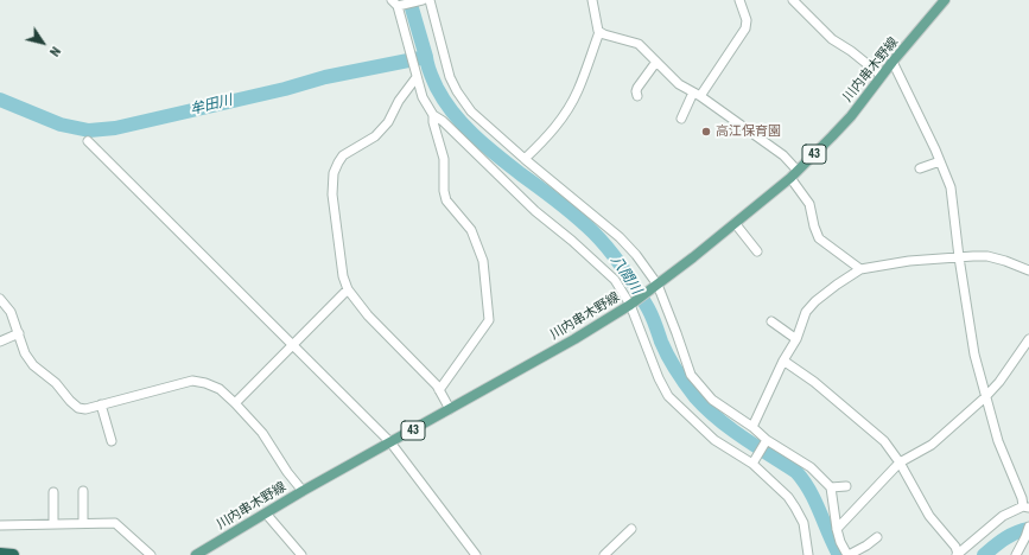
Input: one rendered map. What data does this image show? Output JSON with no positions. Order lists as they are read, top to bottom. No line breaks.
{"streets":{"main road":["川内串木野線","43"]},"water":["牟田川","八間川"],"places":["高江保育園"],"north":"bottom right"}
